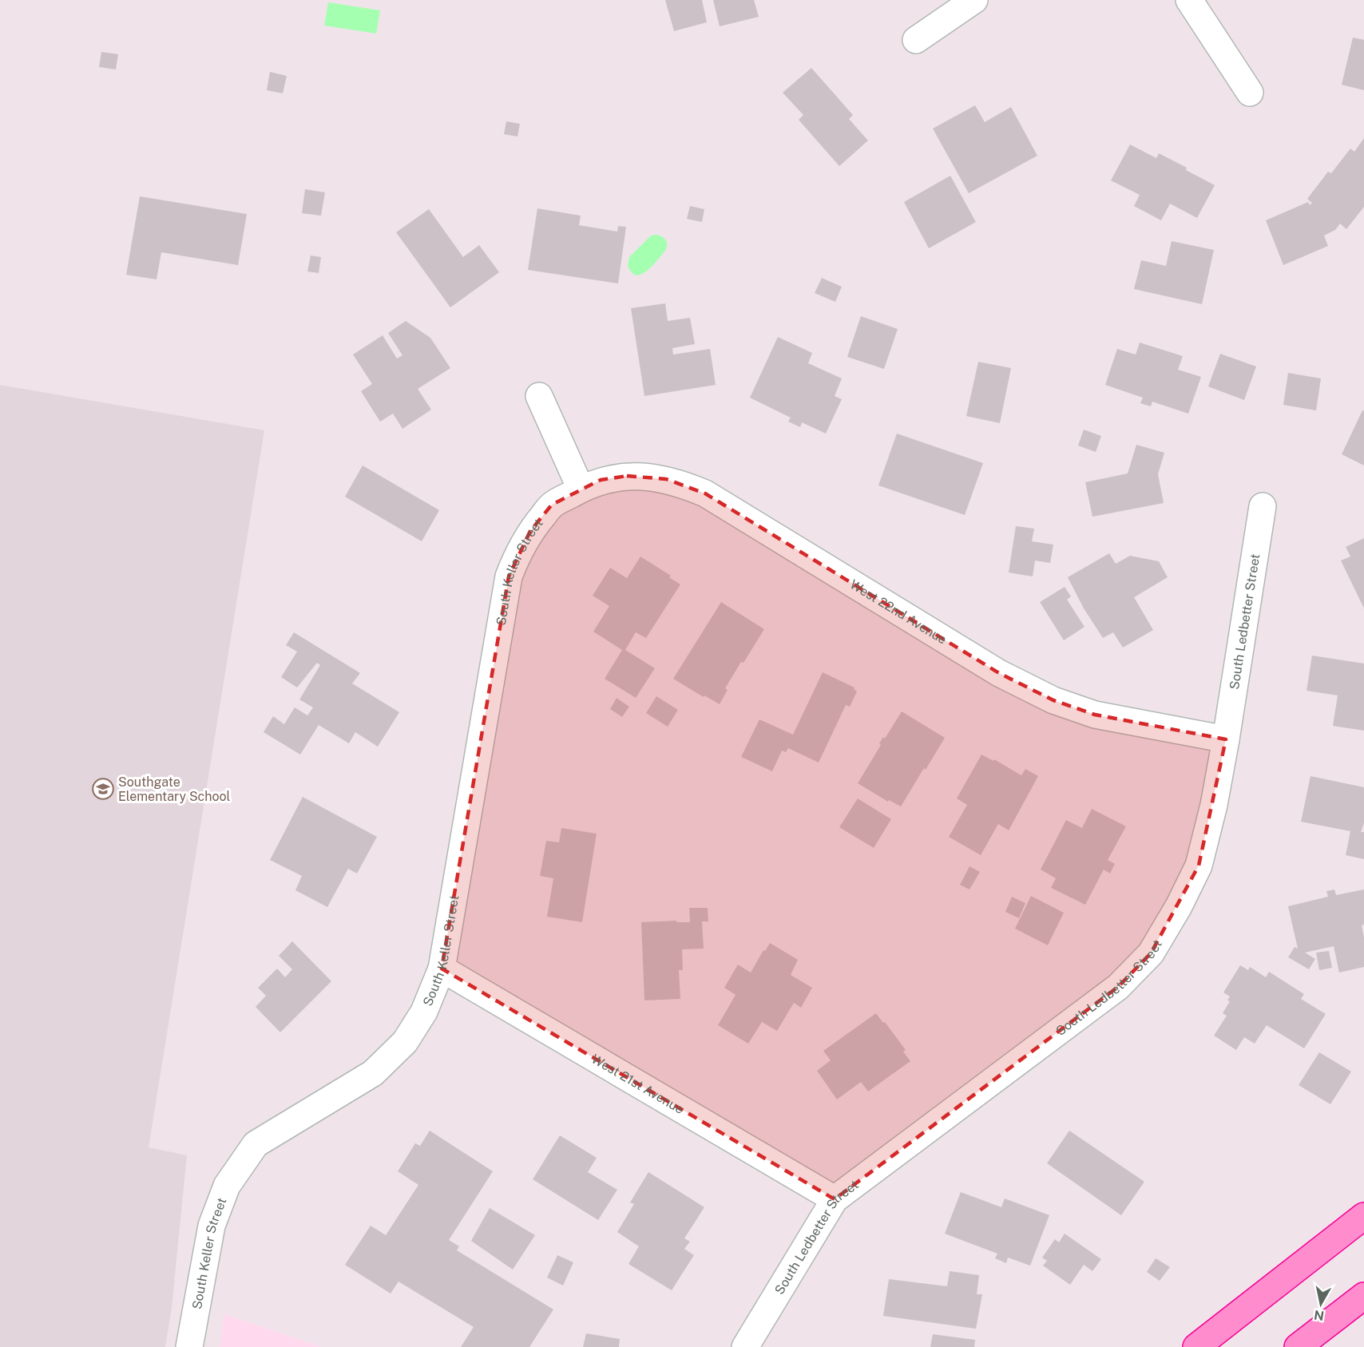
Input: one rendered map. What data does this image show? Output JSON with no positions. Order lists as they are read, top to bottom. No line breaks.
{"streets":{"street":["South Keller Street","West 22nd Avenue","South Ledbetter Street","West 21st Avenue"]},"crossings":[["South Keller Street","West 22nd Avenue"],["South Keller Street","West 21st Avenue"],["West 22nd Avenue","South Ledbetter Street"],["South Ledbetter Street","West 21st Avenue"]],"places":{"school or university":["Southgate Elementary School"]},"north":"bottom"}
